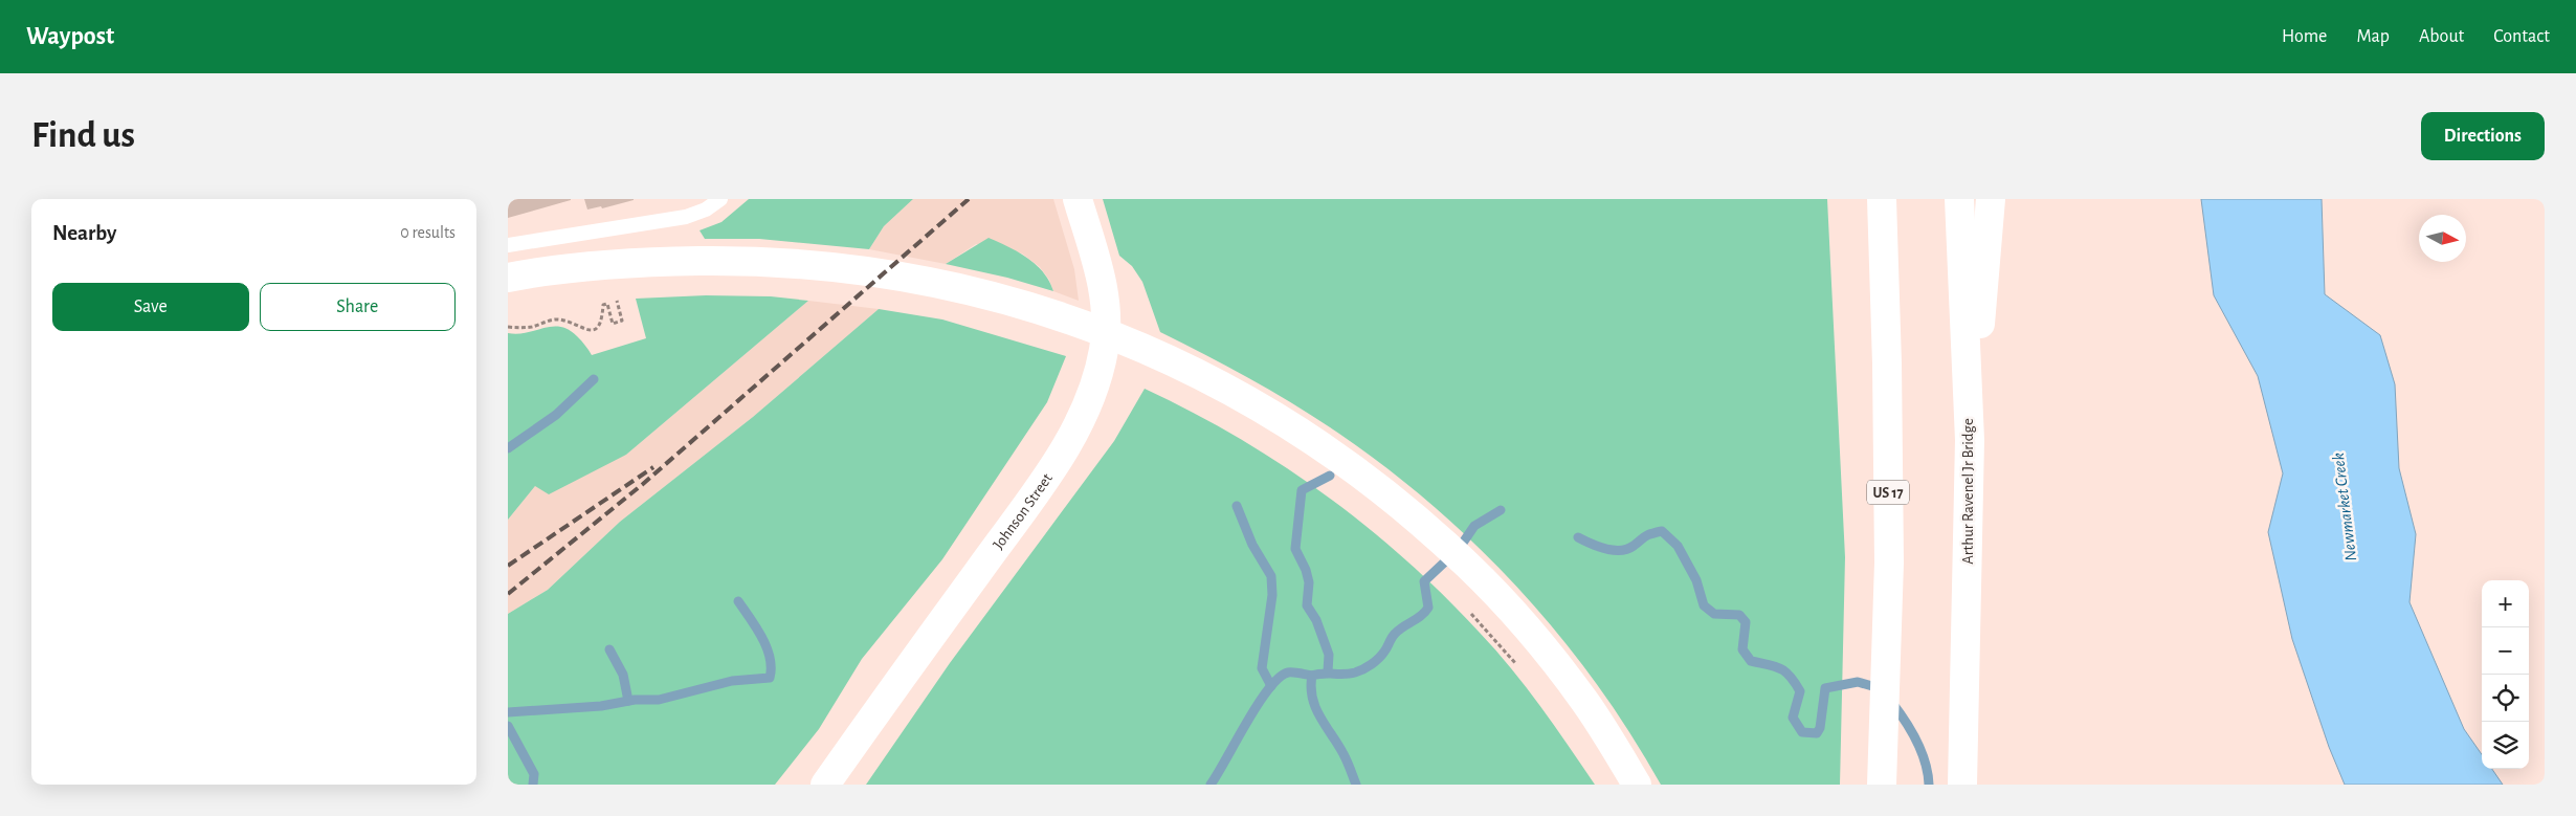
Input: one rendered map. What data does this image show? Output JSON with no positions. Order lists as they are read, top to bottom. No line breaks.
{"streets":{"main road":["Arthur Ravenel Jr Bridge","US 17","Johnson Street"]},"water":["Newmarket Creek"],"north":"right","page":{"header":"Waypost","nav":["Home","Map","About","Contact"],"buttons":["Directions",["Save","Share"]],"title":"Find us","heading":["Nearby","0 results"],"map_buttons":["+","−"]}}
